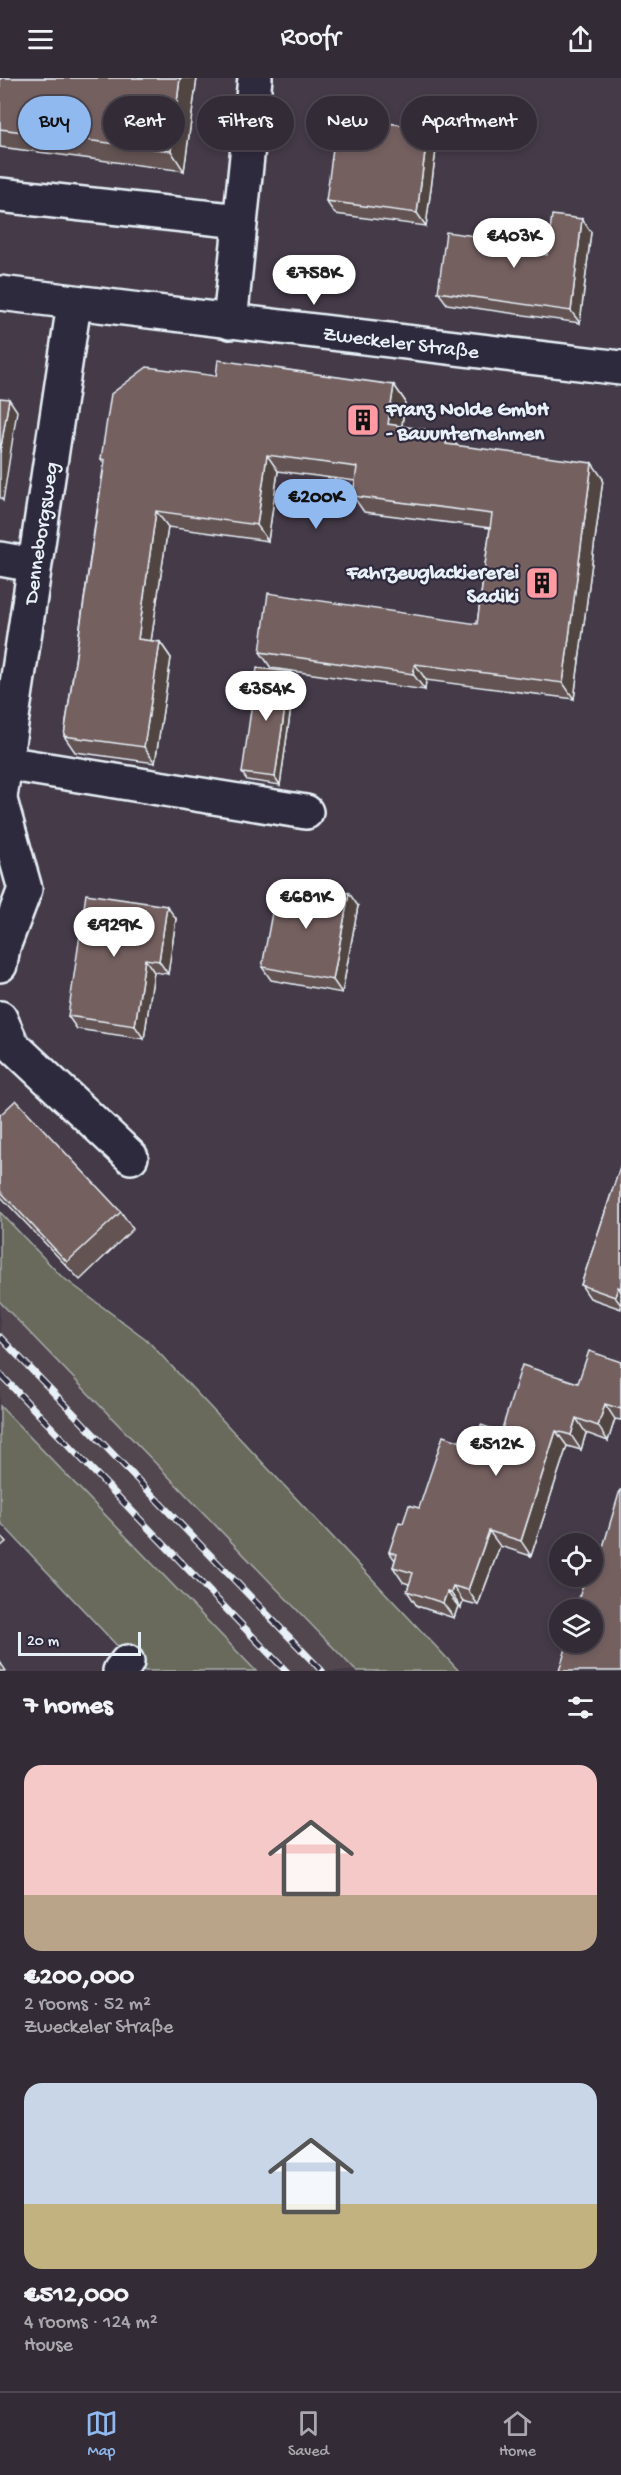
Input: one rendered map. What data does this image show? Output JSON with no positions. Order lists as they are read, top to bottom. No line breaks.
{"streets":{"street":["Zweckeler Straße","Denneborgsweg"]},"crossings":[["Zweckeler Straße","Denneborgsweg"]],"places":{"building":["Franz Nolde GmbH - Bauunternehmen","Fahrzeuglackiererei Sadiki"]},"scale_bar":"20 m","page":{"header":"Roofr","chip":["Buy","Rent","Filters","New","Apartment"],"price":["€403K","€758K","€200K","€354K","€681K","€929K","€512K"],"scale":"20 m","heading":"7 homes","list":[{"name":"€200,000","note":"2 rooms · 52 m² · Zweckeler Straße"},{"name":"€512,000","note":"4 rooms · 124 m² · House"}],"tabs":["Map","Saved","Home"]}}
